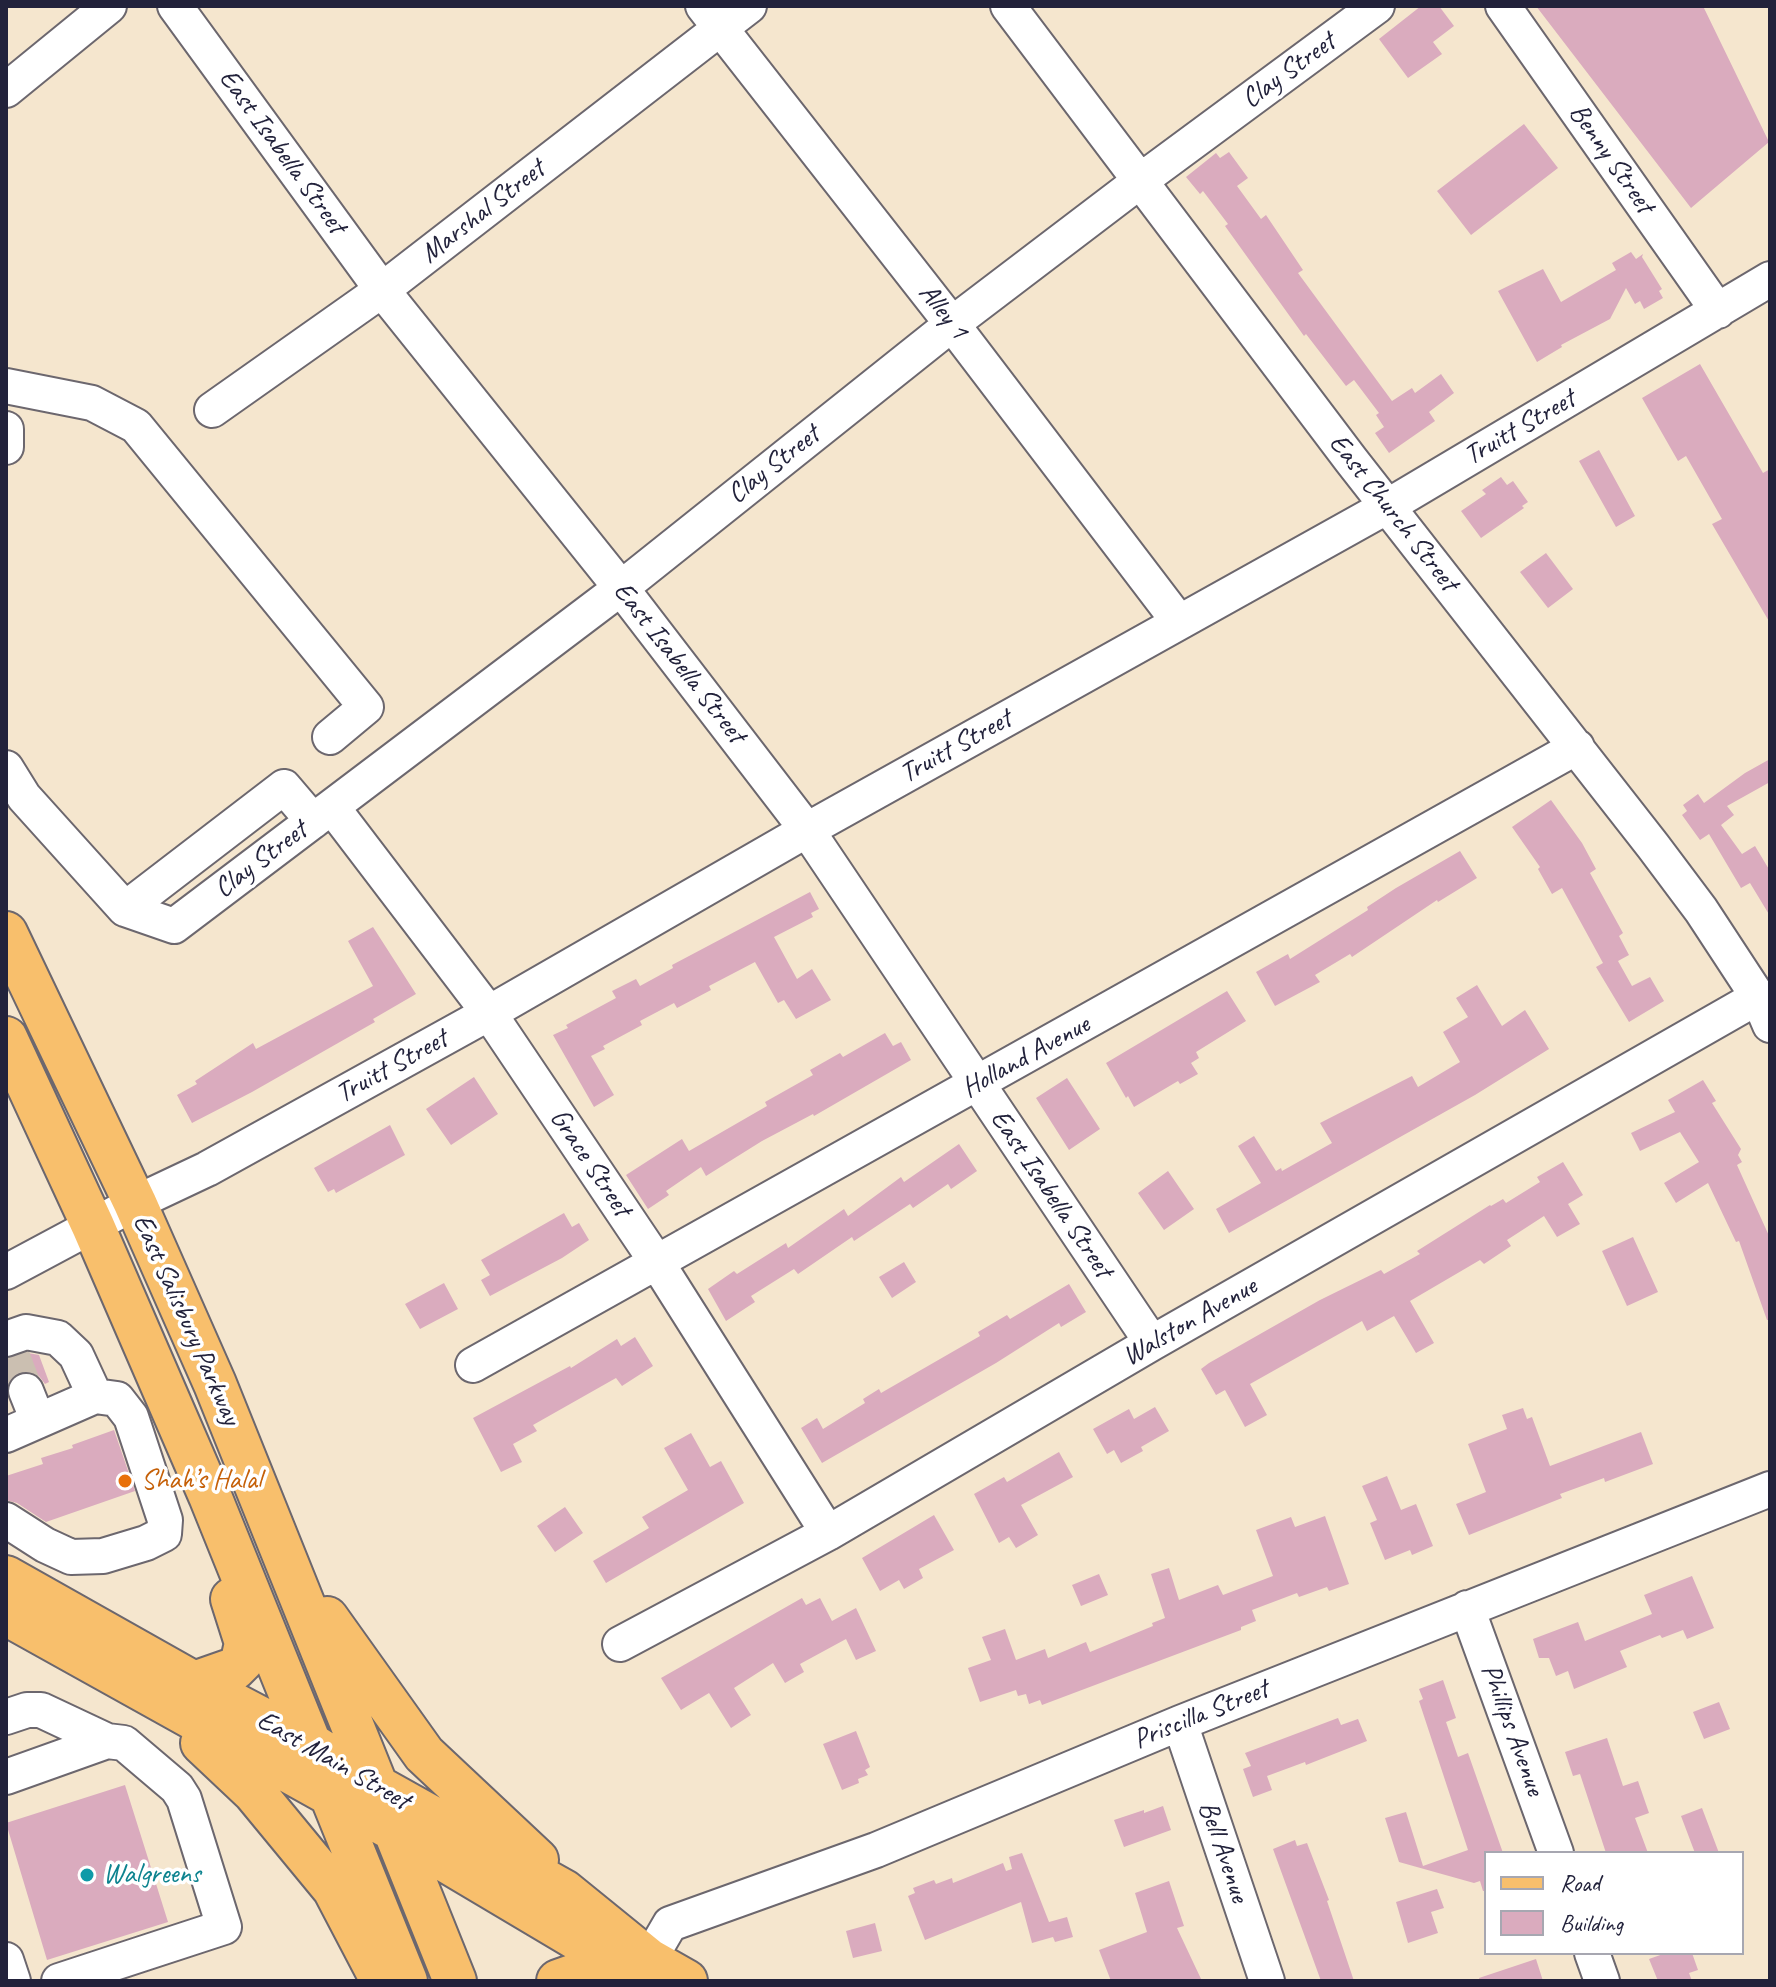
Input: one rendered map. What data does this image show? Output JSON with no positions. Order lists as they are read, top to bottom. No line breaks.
{"streets":{"main road":["East Salisbury Parkway","East Main Street"],"street":["Clay Street","East Isabella Street","Benny Street","Marshal Street","Alley 1","Truitt Street","East Church Street","Holland Avenue","Grace Street","Walston Avenue","Priscilla Street","Phillips Avenue","Bell Avenue"]},"crossings":[["Clay Street","East Isabella Street"],["Clay Street","Alley 1"],["Clay Street","East Church Street"],["Clay Street","Grace Street"],["East Isabella Street","Marshal Street"],["East Isabella Street","Truitt Street"],["East Isabella Street","Holland Avenue"],["East Isabella Street","Walston Avenue"],["Benny Street","Truitt Street"],["Marshal Street","Alley 1"],["Alley 1","Truitt Street"],["Truitt Street","East Church Street"],["Truitt Street","Grace Street"],["Truitt Street","East Salisbury Parkway"],["East Church Street","Holland Avenue"],["East Church Street","Walston Avenue"],["Holland Avenue","Grace Street"],["Grace Street","Walston Avenue"],["East Salisbury Parkway","East Main Street"],["Priscilla Street","Phillips Avenue"],["Priscilla Street","East Main Street"],["Priscilla Street","Bell Avenue"]],"places":["Shah’s Halal","Walgreens"],"legend":["Road","Building"]}
